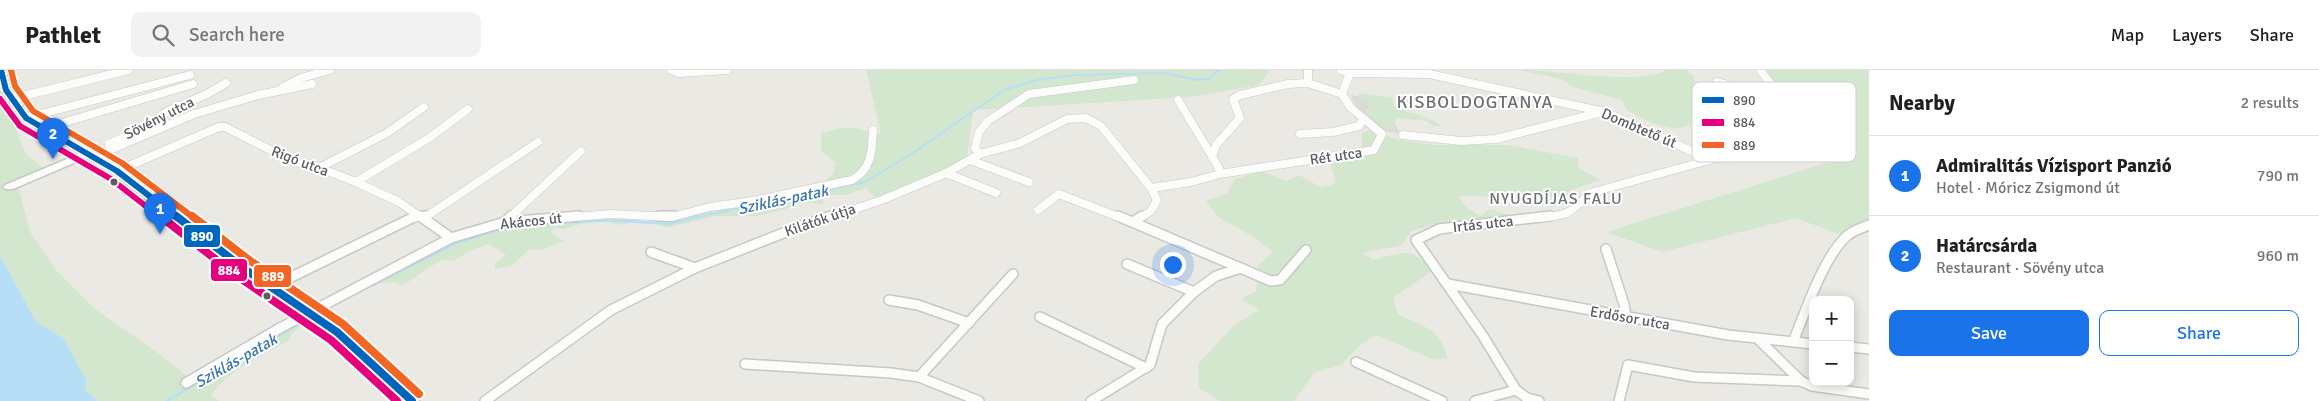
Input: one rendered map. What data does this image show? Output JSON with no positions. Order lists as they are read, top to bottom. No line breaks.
{"streets":{"street":["Sövény utca","Dombtető út","Rét utca","Rigó utca","Kilátók útja","Akácos út","Irtás utca","Erdősor utca"]},"crossings":[["Rigó utca","Akácos út"],["Irtás utca","Erdősor utca"]],"districts":["KISBOLDOGTANYA","NYUGDÍJAS FALU"],"water":["Sziklás-patak"],"lines":["transit line 890","transit line 889","transit line 884"],"legend":["890","884","889"],"page":{"header":"Pathlet","search":"Search here","nav":["Map","Layers","Share"],"heading":["Nearby","2 results"],"pins":["2","1"],"list":[{"mark":"1","name":"Admiralitás Vízisport Panzió","note":"Hotel · Móricz Zsigmond út","value":"790 m"},{"mark":"2","name":"Határcsárda","note":"Restaurant · Sövény utca","value":"960 m"}],"buttons":["Save","Share"],"map_buttons":["+","−"]}}
